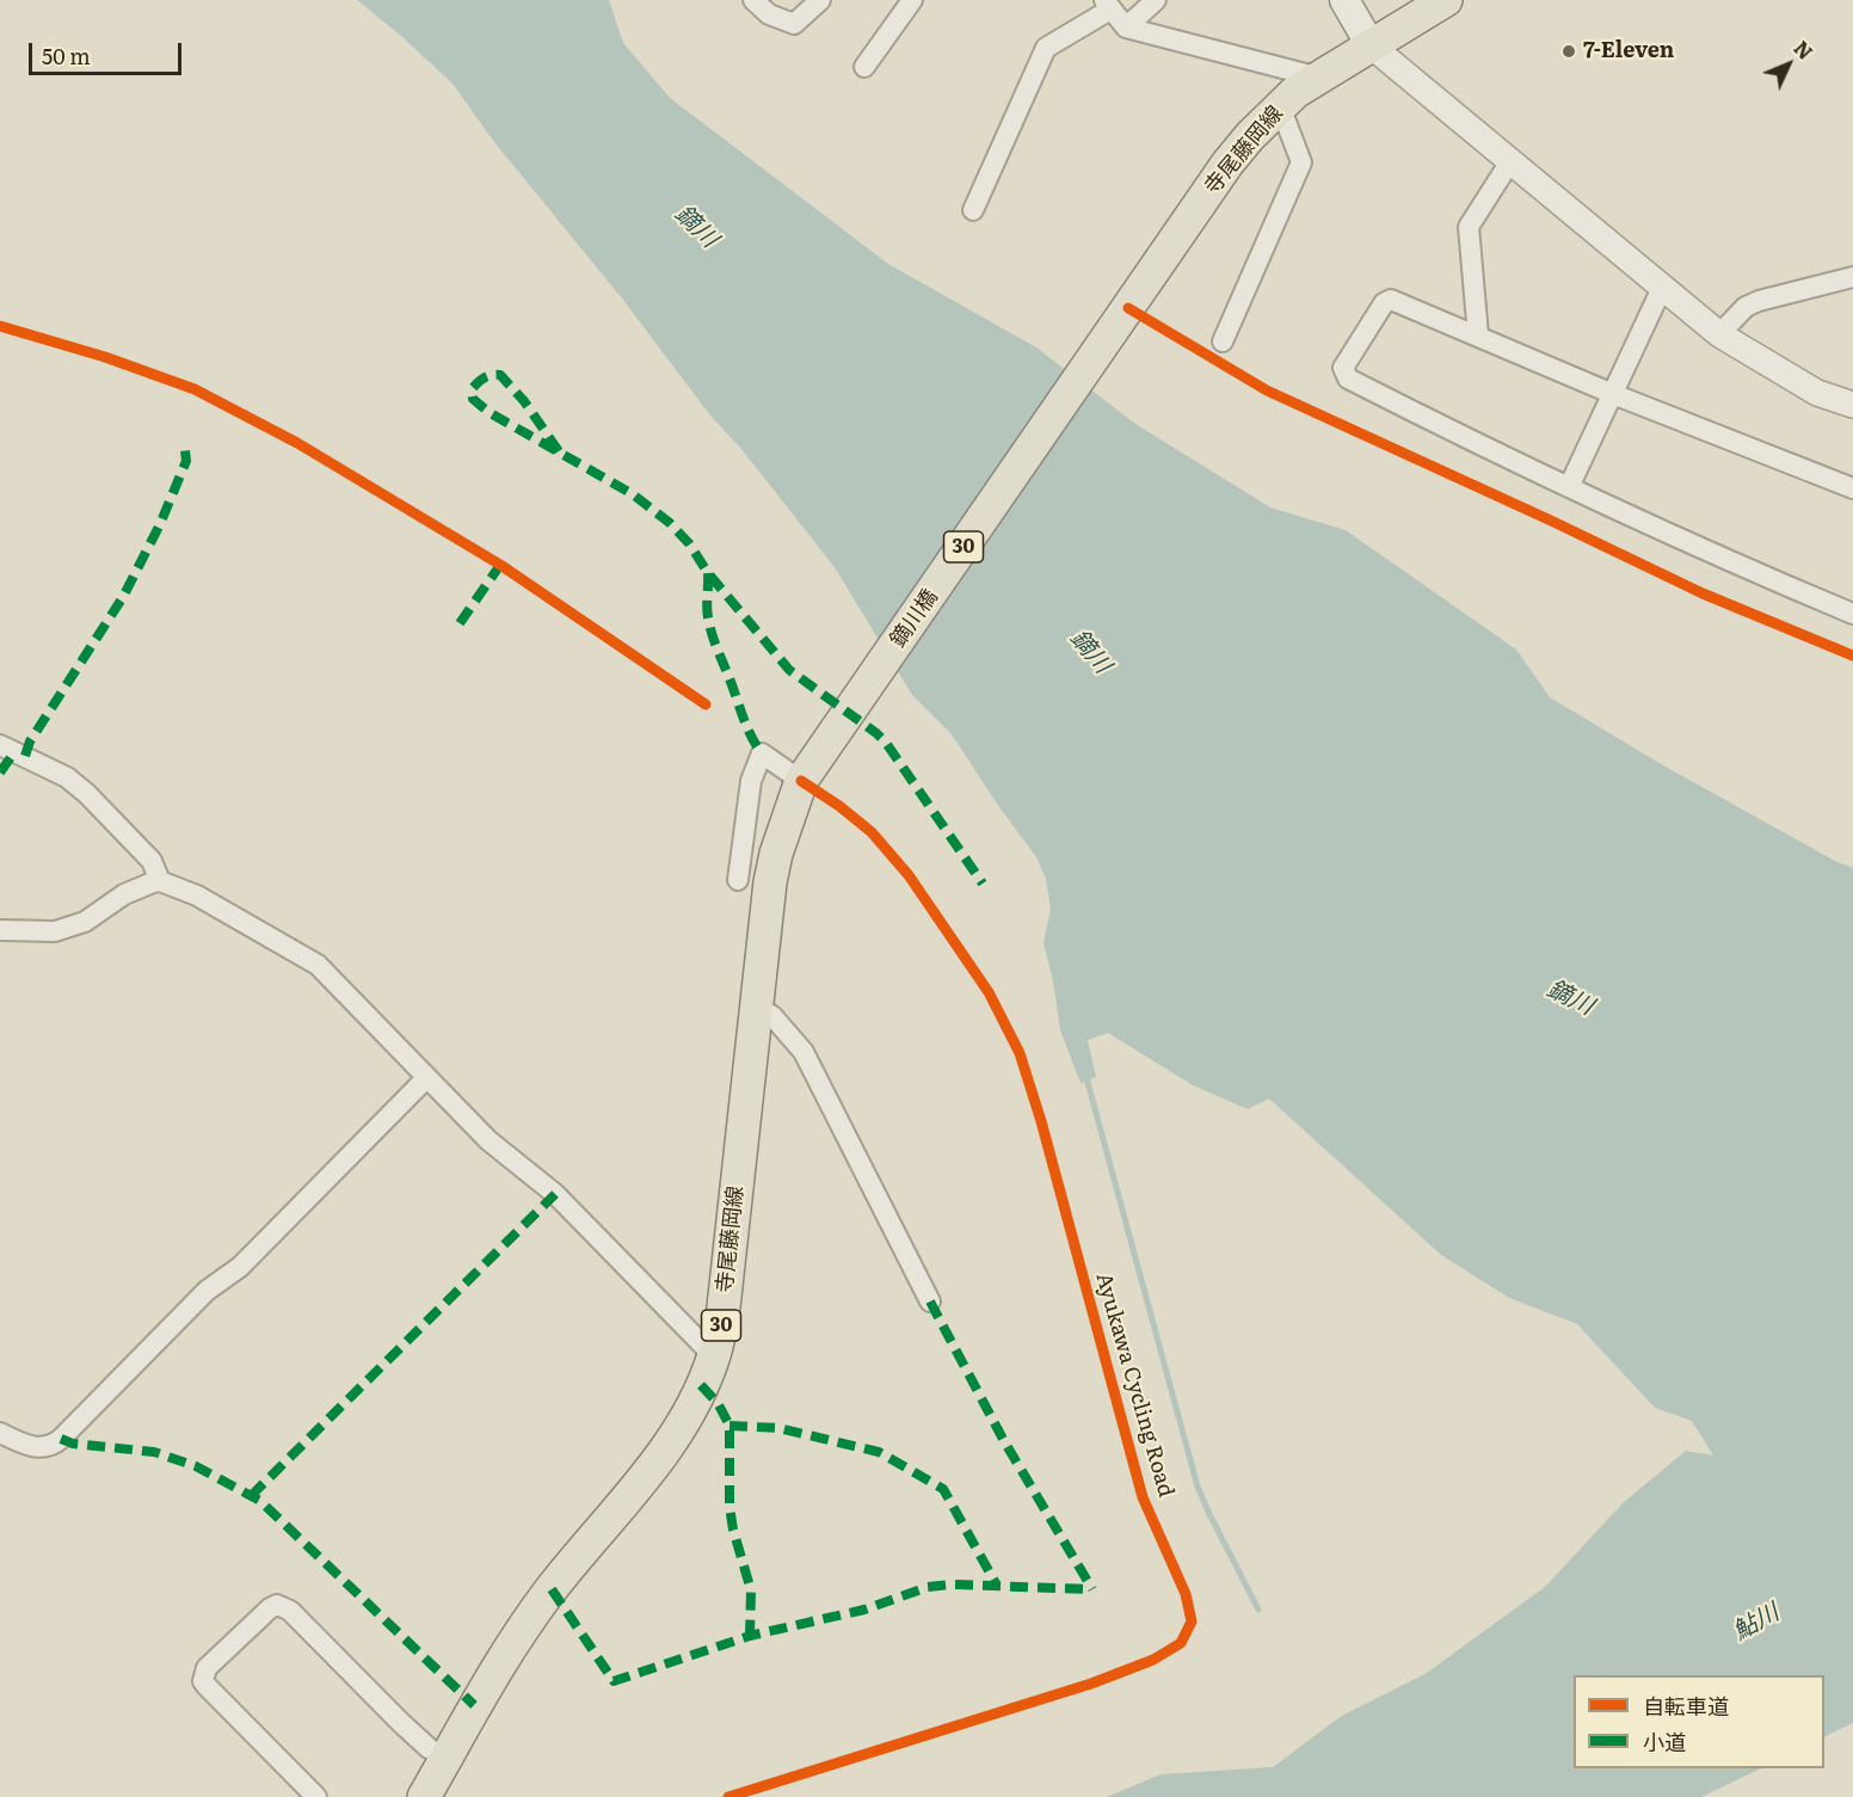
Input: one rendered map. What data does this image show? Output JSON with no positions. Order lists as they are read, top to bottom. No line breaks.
{"streets":{"main road":["寺尾藤岡線","30","鏑川橋"],"cycle path":["Ayukawa Cycling Road"]},"crossings":[["寺尾藤岡線","鏑川橋"]],"water":["鏑川","鮎川"],"places":["7-Eleven"],"legend":["自転車道","小道"],"scale_bar":"50 m","north":"top right"}
